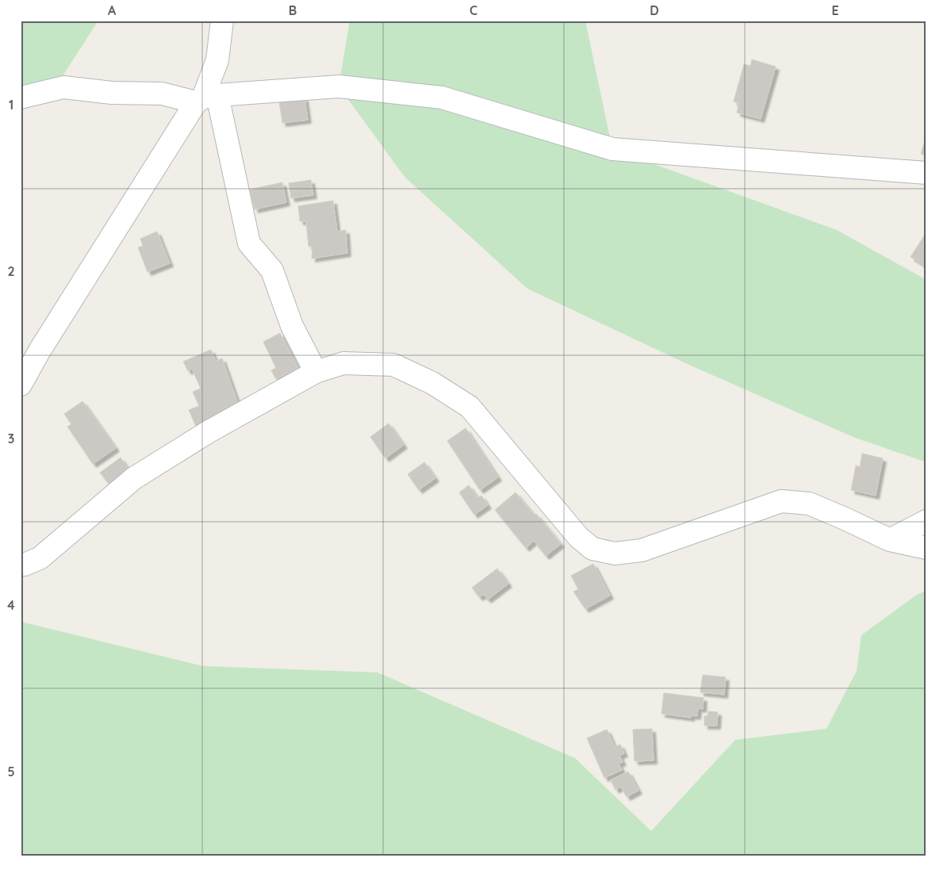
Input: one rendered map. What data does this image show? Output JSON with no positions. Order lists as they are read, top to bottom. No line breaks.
{"grid":{"columns":["A","B","C","D","E"],"rows":["1","2","3","4","5"]}}
